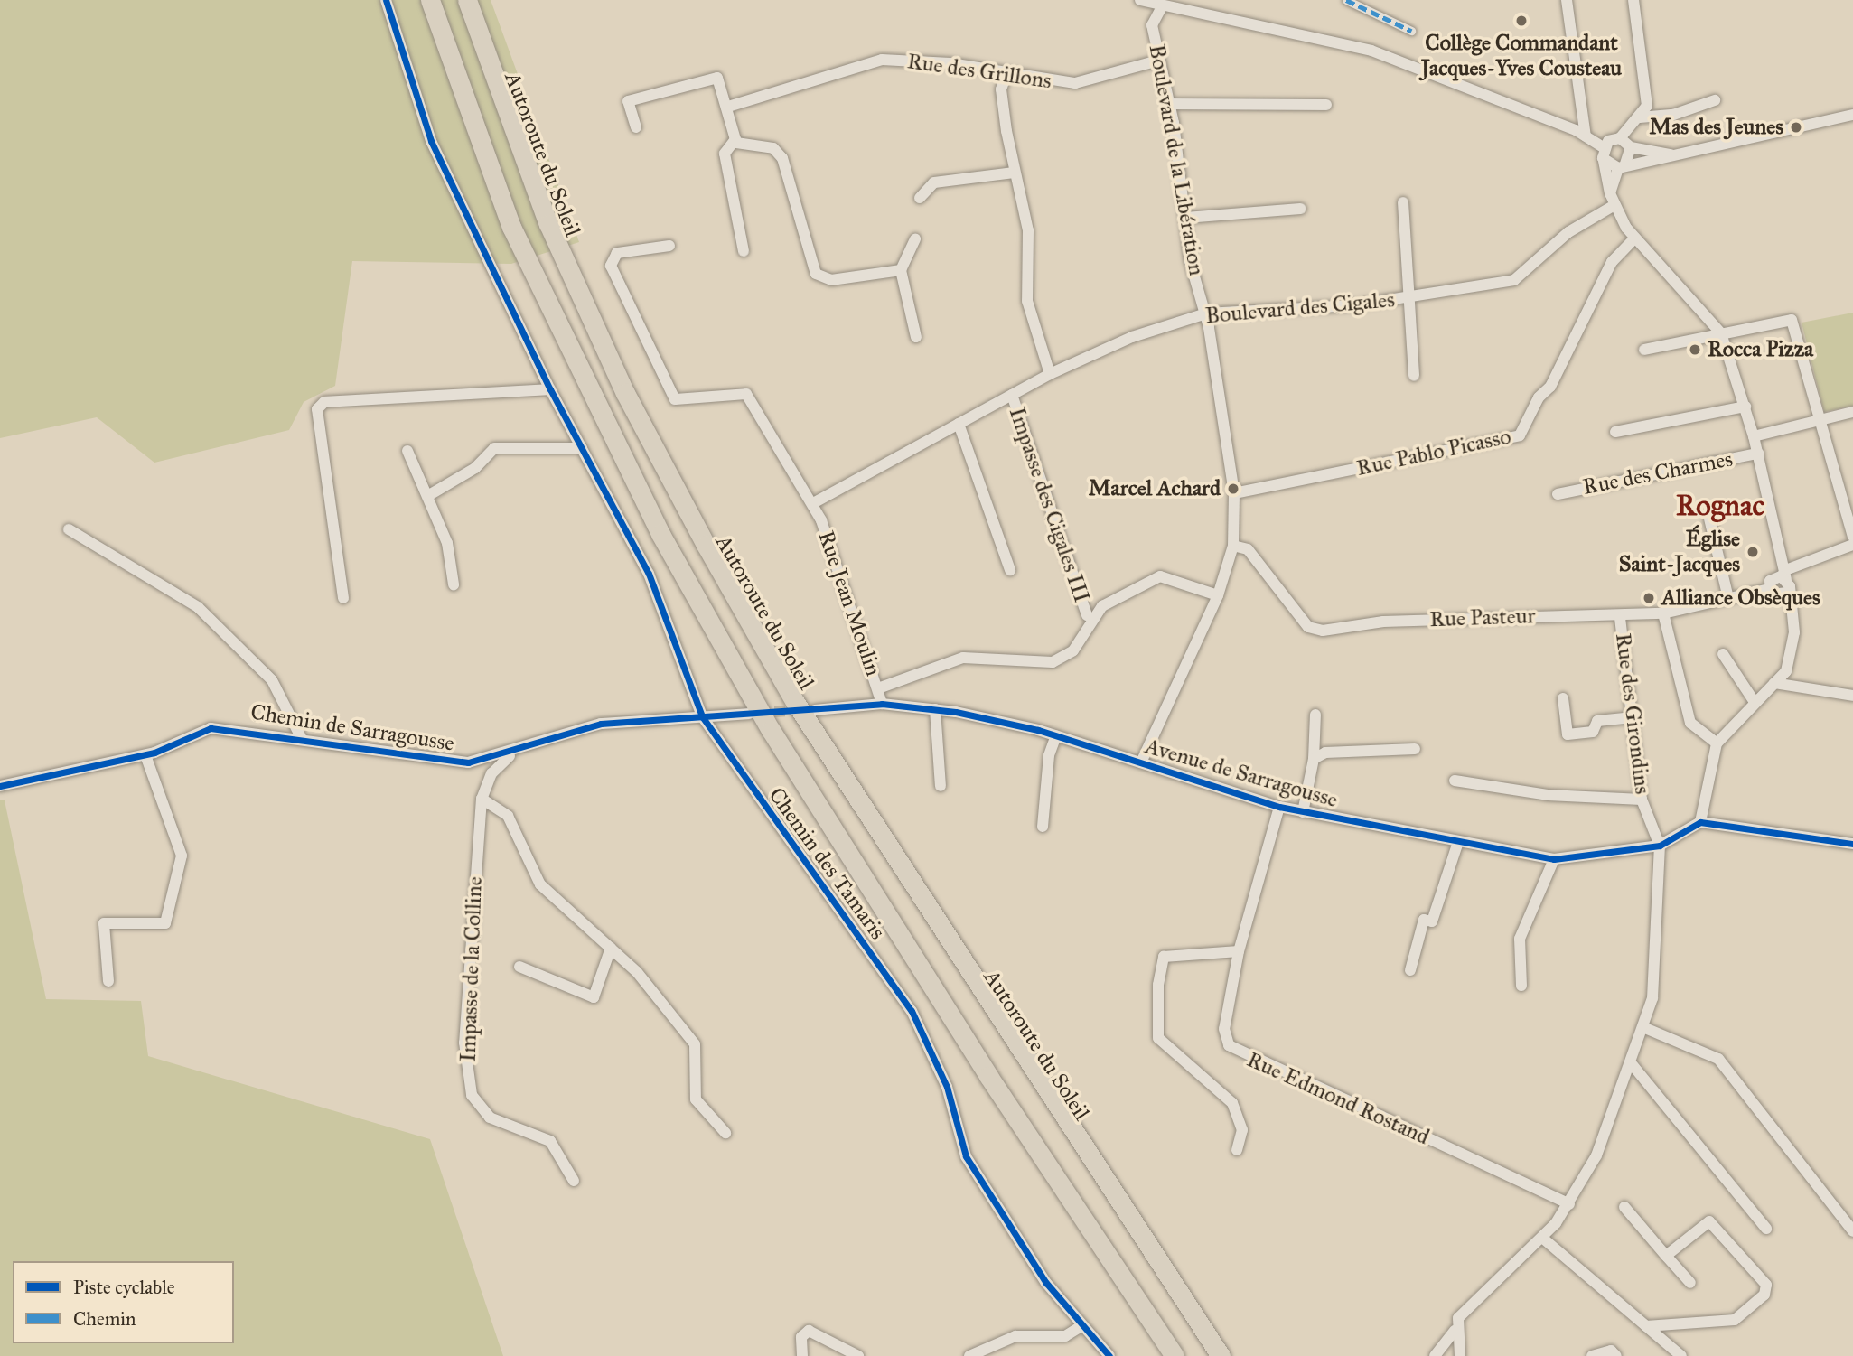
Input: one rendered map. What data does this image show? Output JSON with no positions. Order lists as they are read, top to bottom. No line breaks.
{"streets":{"highway":["Autoroute du Soleil"],"street":["Rue des Grillons","Boulevard de la Libération","Boulevard des Cigales","Rue Pablo Picasso","Rue des Charmes","Impasse des Cigales III","Rue Jean Moulin","Rue Pasteur","Rue des Girondins","Chemin de Sarragousse","Avenue de Sarragousse","Chemin des Tamaris","Impasse de la Colline","Rue Edmond Rostand"]},"crossings":[["Rue des Grillons","Boulevard de la Libération"],["Boulevard de la Libération","Boulevard des Cigales"],["Boulevard de la Libération","Rue Pablo Picasso"],["Boulevard de la Libération","Rue Pasteur"],["Boulevard de la Libération","Avenue de Sarragousse"],["Boulevard des Cigales","Impasse des Cigales III"],["Boulevard des Cigales","Rue Jean Moulin"],["Rue Jean Moulin","Avenue de Sarragousse"],["Rue Pasteur","Rue des Girondins"],["Rue des Girondins","Avenue de Sarragousse"],["Chemin de Sarragousse","Chemin des Tamaris"],["Chemin de Sarragousse","Impasse de la Colline"],["Avenue de Sarragousse","Rue Edmond Rostand"]],"districts":["Rognac"],"places":["Collège Commandant Jacques-Yves Cousteau","Mas des Jeunes","Rocca Pizza","Marcel Achard","Église Saint-Jacques","Alliance Obsèques"],"legend":["Piste cyclable","Chemin"]}
